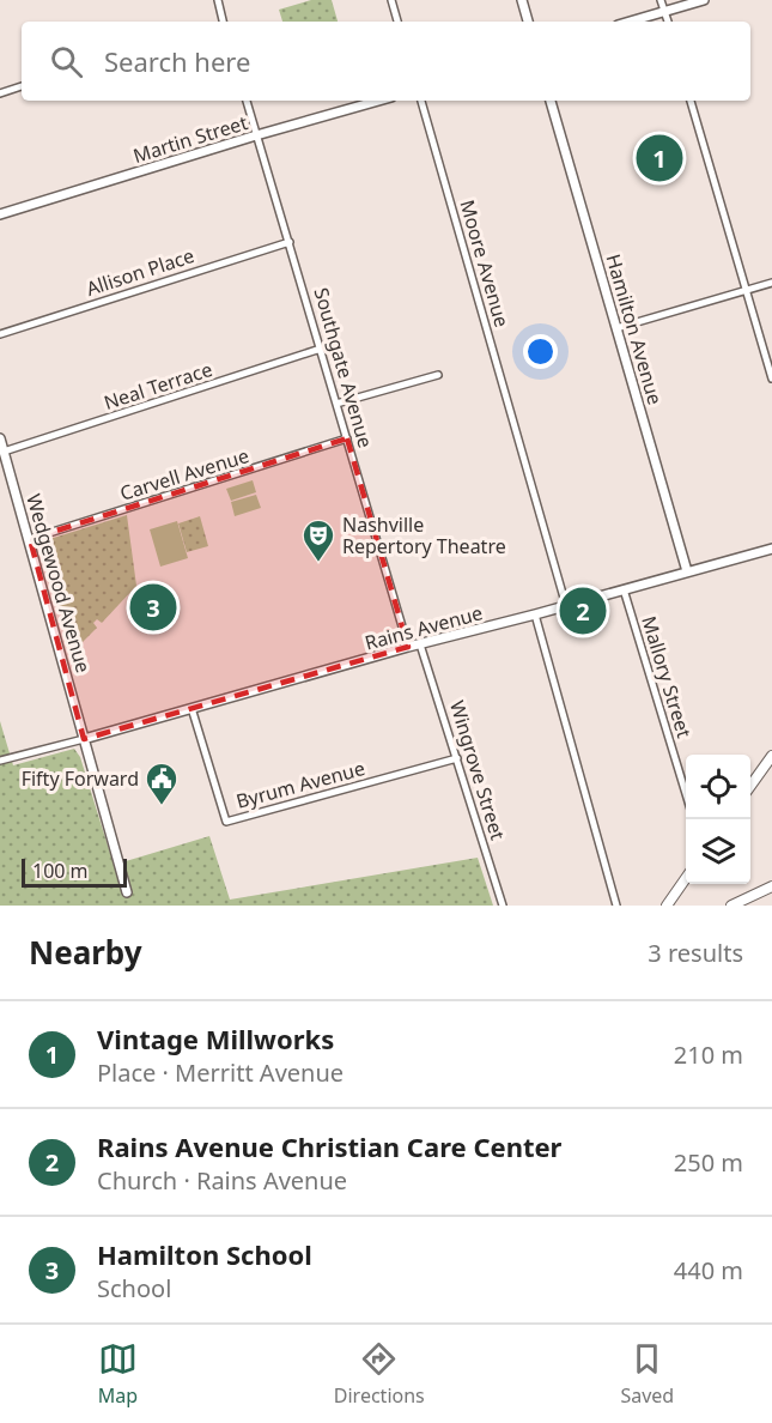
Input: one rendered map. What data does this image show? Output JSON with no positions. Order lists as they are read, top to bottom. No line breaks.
{"streets":{"street":["Martin Street","Moore Avenue","Allison Place","Hamilton Avenue","Southgate Avenue","Neal Terrace","Carvell Avenue","Wedgewood Avenue","Rains Avenue","Mallory Street","Wingrove Street","Byrum Avenue"]},"crossings":[["Martin Street","Southgate Avenue"],["Moore Avenue","Rains Avenue"],["Allison Place","Southgate Avenue"],["Hamilton Avenue","Rains Avenue"],["Southgate Avenue","Neal Terrace"],["Southgate Avenue","Carvell Avenue"],["Southgate Avenue","Rains Avenue"],["Neal Terrace","Wedgewood Avenue"],["Carvell Avenue","Wedgewood Avenue"],["Wedgewood Avenue","Rains Avenue"],["Rains Avenue","Mallory Street"],["Rains Avenue","Wingrove Street"],["Rains Avenue","Byrum Avenue"],["Wingrove Street","Byrum Avenue"]],"places":{"theatre":["Nashville Repertory Theatre"],"public building":["Fifty Forward"]},"scale_bar":"100 m","page":{"search":"Search here","pins":["1","3","2"],"scale":"100 m","heading":["Nearby","3 results"],"list":[{"mark":"1","name":"Vintage Millworks","note":"Place · Merritt Avenue","value":"210 m"},{"mark":"2","name":"Rains Avenue Christian Care Center","note":"Church · Rains Avenue","value":"250 m"},{"mark":"3","name":"Hamilton School","note":"School","value":"440 m"}],"nav":["Map","Directions","Saved"]}}
